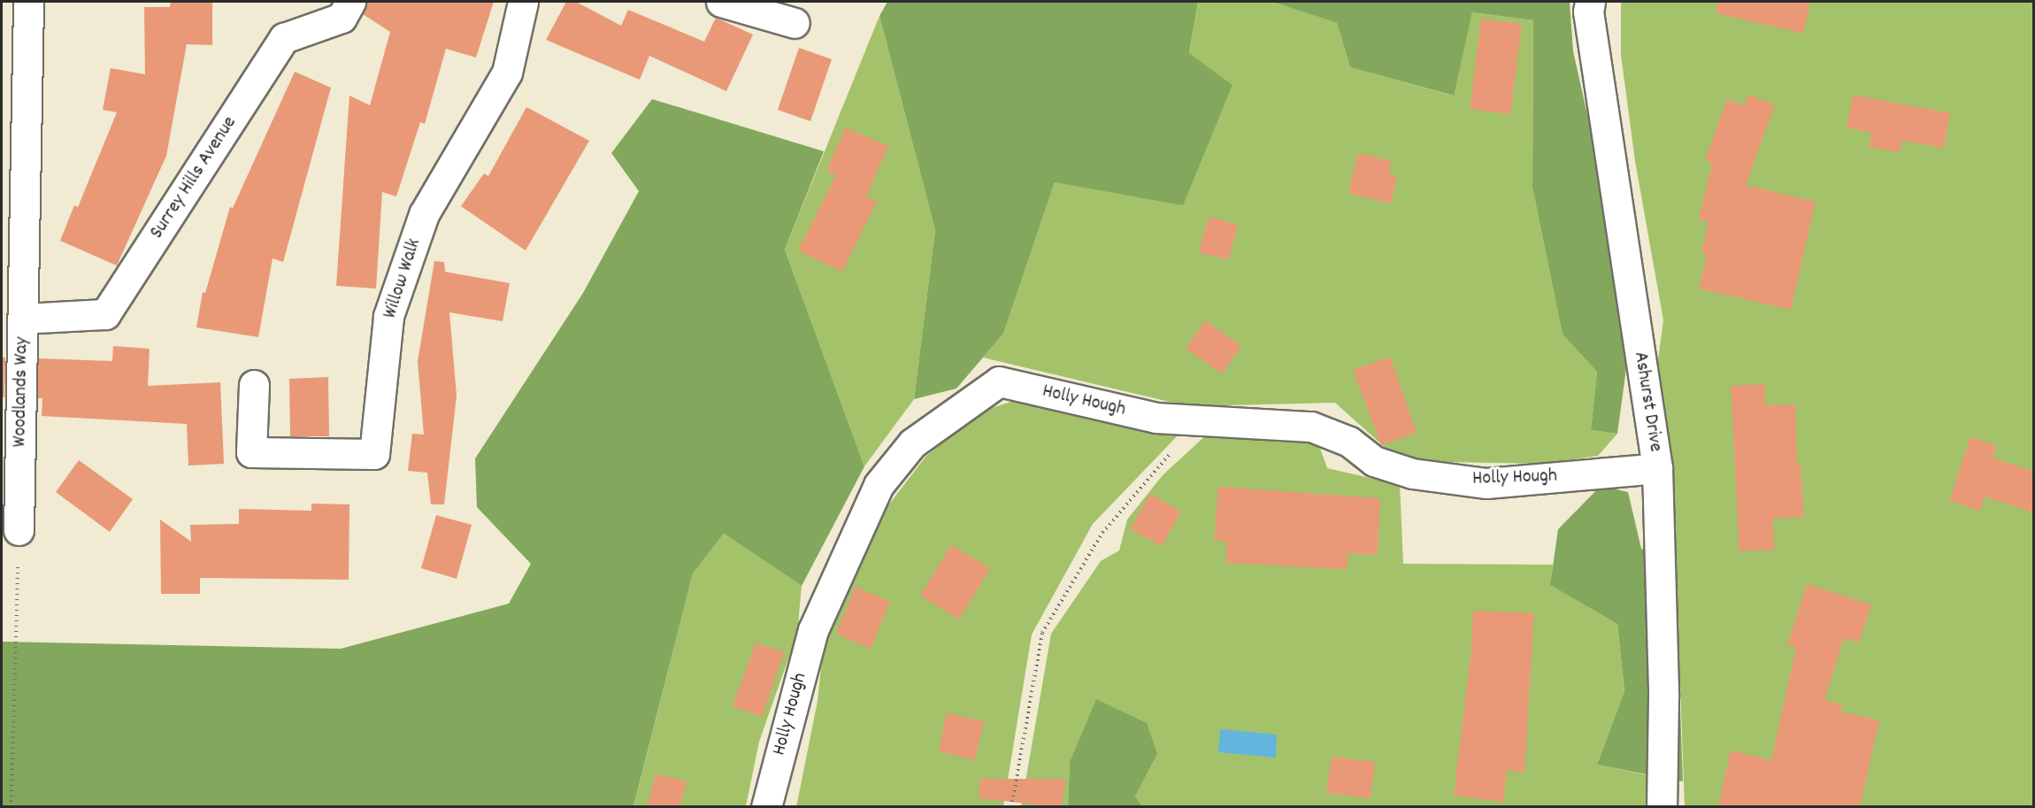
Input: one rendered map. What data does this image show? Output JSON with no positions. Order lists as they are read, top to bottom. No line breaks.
{"streets":{"street":["Surrey Hills Avenue","Willow Walk","Woodlands Way","Holly Hough","Ashurst Drive"]},"crossings":[["Surrey Hills Avenue","Woodlands Way"],["Holly Hough","Ashurst Drive"]]}
